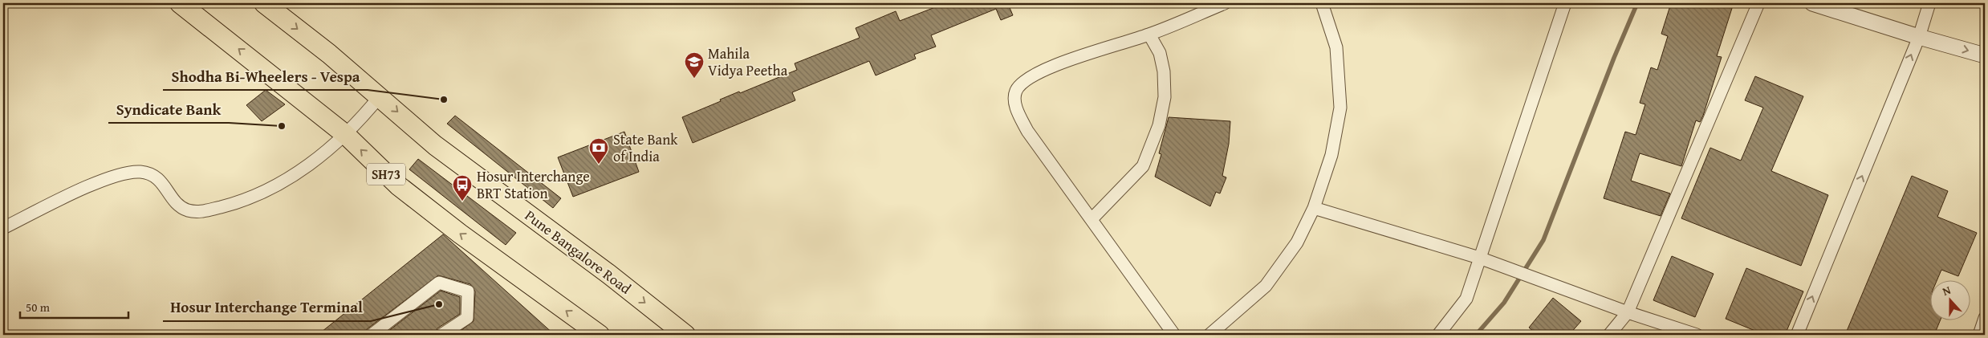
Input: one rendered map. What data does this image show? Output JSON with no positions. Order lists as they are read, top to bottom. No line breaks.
{"streets":{"main road":["SH73","Pune Bangalore Road"]},"places":{"school or university":["Mahila Vidya Peetha"],"other":["Shodha Bi-Wheelers - Vespa","Syndicate Bank","Hosur Interchange Terminal"],"bank":["State Bank of India"],"bus stop":["Hosur Interchange BRT Station"]},"scale_bar":"50 m","north":"top"}
